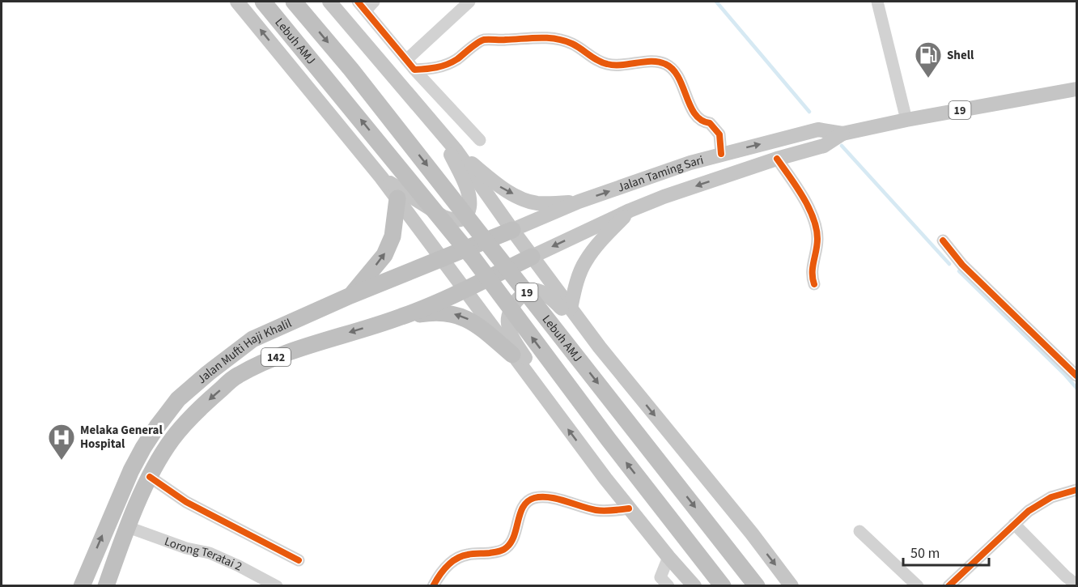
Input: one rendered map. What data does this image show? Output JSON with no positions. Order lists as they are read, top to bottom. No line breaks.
{"streets":{"highway":["Lebuh AMJ","19","Jalan Mufti Haji Khalil","142"],"main road":["Jalan Taming Sari"],"street":["Lorong Teratai 2"]},"crossings":[["Jalan Taming Sari","Jalan Mufti Haji Khalil"],["Jalan Mufti Haji Khalil","Lorong Teratai 2"]],"places":{"fuel station":["Shell"],"hospital":["Melaka General Hospital"]},"scale_bar":"50 m"}
